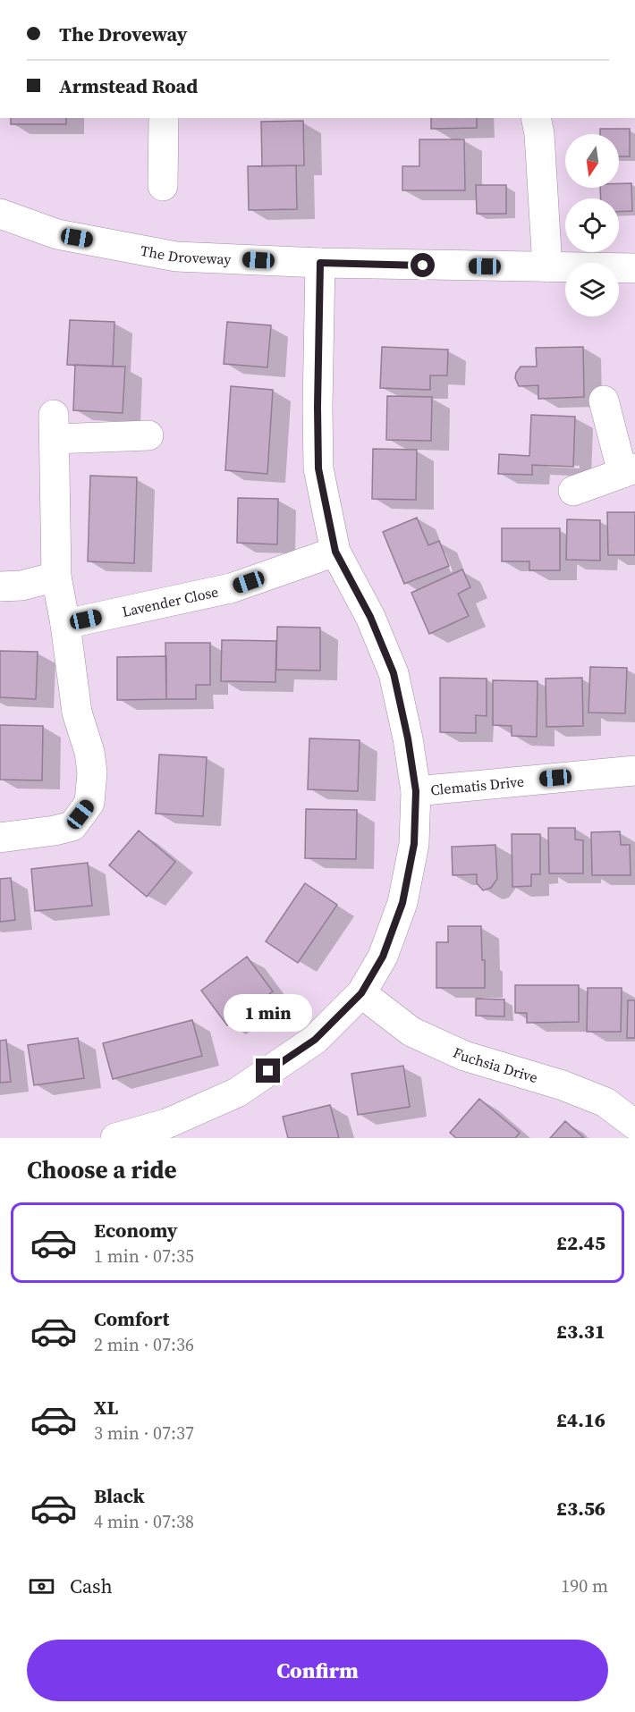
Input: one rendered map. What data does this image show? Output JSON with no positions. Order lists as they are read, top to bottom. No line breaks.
{"streets":{"street":["The Droveway","Lavender Close","Clematis Drive","Fuchsia Drive"]},"north":"bottom","page":{"banner":["The Droveway","Armstead Road"],"bubble":"1 min","heading":"Choose a ride","list":[{"name":"Economy","note":"1 min · 07:35","value":"£2.45"},{"name":"Comfort","note":"2 min · 07:36","value":"£3.31"},{"name":"XL","note":"3 min · 07:37","value":"£4.16"},{"name":"Black","note":"4 min · 07:38","value":"£3.56"}],"pay":["Cash","190 m"],"buttons":"Confirm"}}
